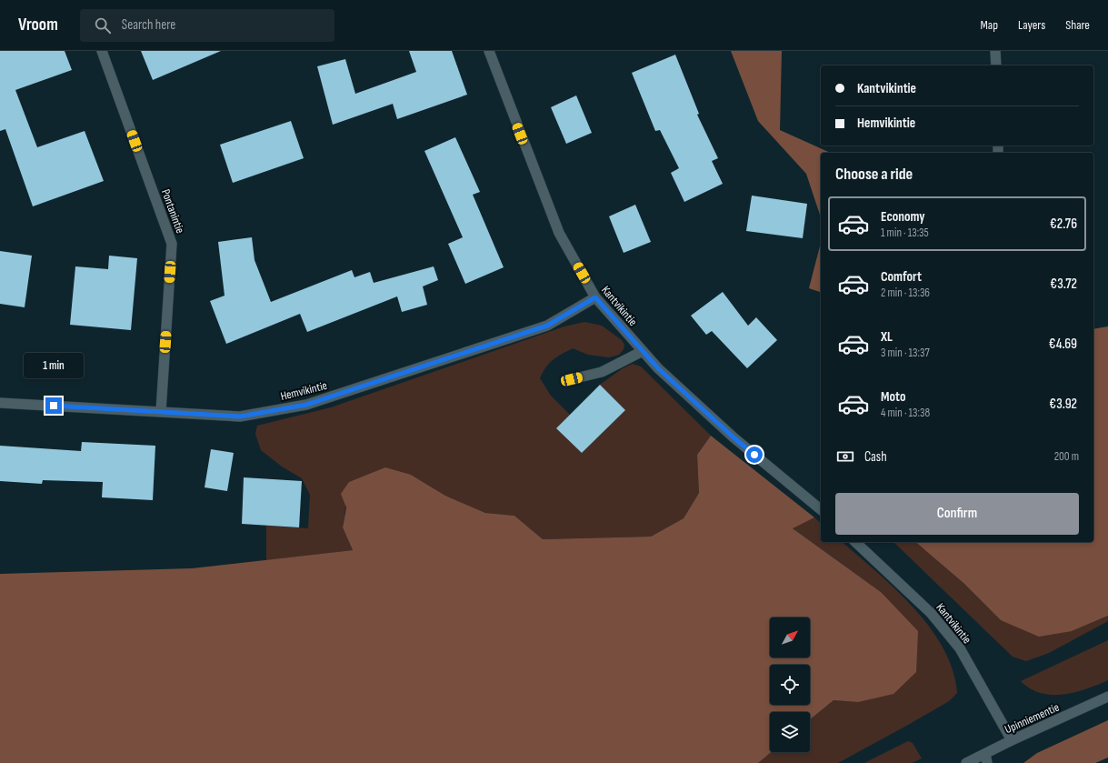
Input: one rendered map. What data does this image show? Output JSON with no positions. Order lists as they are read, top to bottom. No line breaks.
{"streets":{"street":["Pontanintie","Kantvikintie","Hemvikintie","Upinniementie"]},"crossings":[["Pontanintie","Hemvikintie"],["Kantvikintie","Hemvikintie"],["Kantvikintie","Upinniementie"]],"north":"top right","page":{"header":"Vroom","search":"Search here","nav":["Map","Layers","Share"],"banner":["Kantvikintie","Hemvikintie"],"heading":"Choose a ride","list":[{"name":"Economy","note":"1 min · 13:35","value":"€2.76"},{"name":"Comfort","note":"2 min · 13:36","value":"€3.72"},{"name":"XL","note":"3 min · 13:37","value":"€4.69"},{"name":"Moto","note":"4 min · 13:38","value":"€3.92"}],"bubble":"1 min","pay":["Cash","200 m"],"buttons":"Confirm"}}
